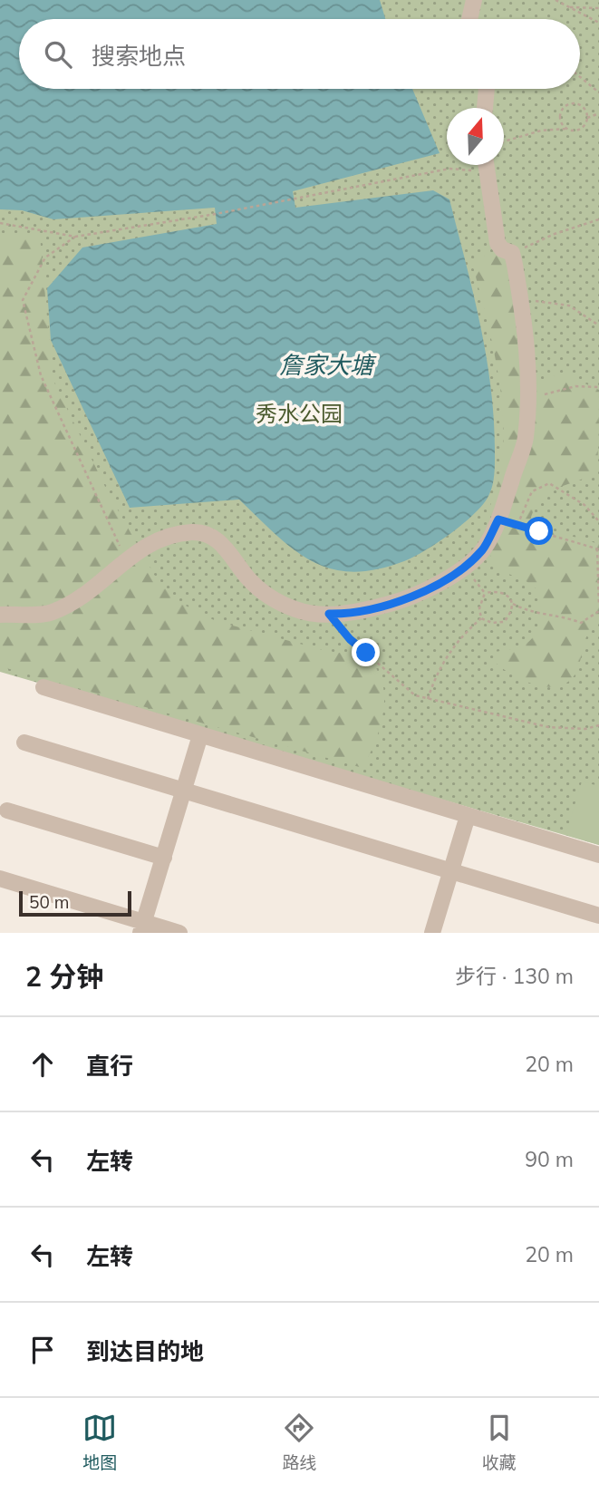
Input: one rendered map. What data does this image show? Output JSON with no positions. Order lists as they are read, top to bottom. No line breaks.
{"water":["詹家大塘"],"parks":["秀水公园"],"scale_bar":"50 m","north":"top","page":{"search":"搜索地点","scale":"50 m","heading":["2 分钟","步行 · 130 m"],"list":[["直行","20 m"],["左转","90 m"],["左转","20 m"],"到达目的地"],"nav":["地图","路线","收藏"]}}
